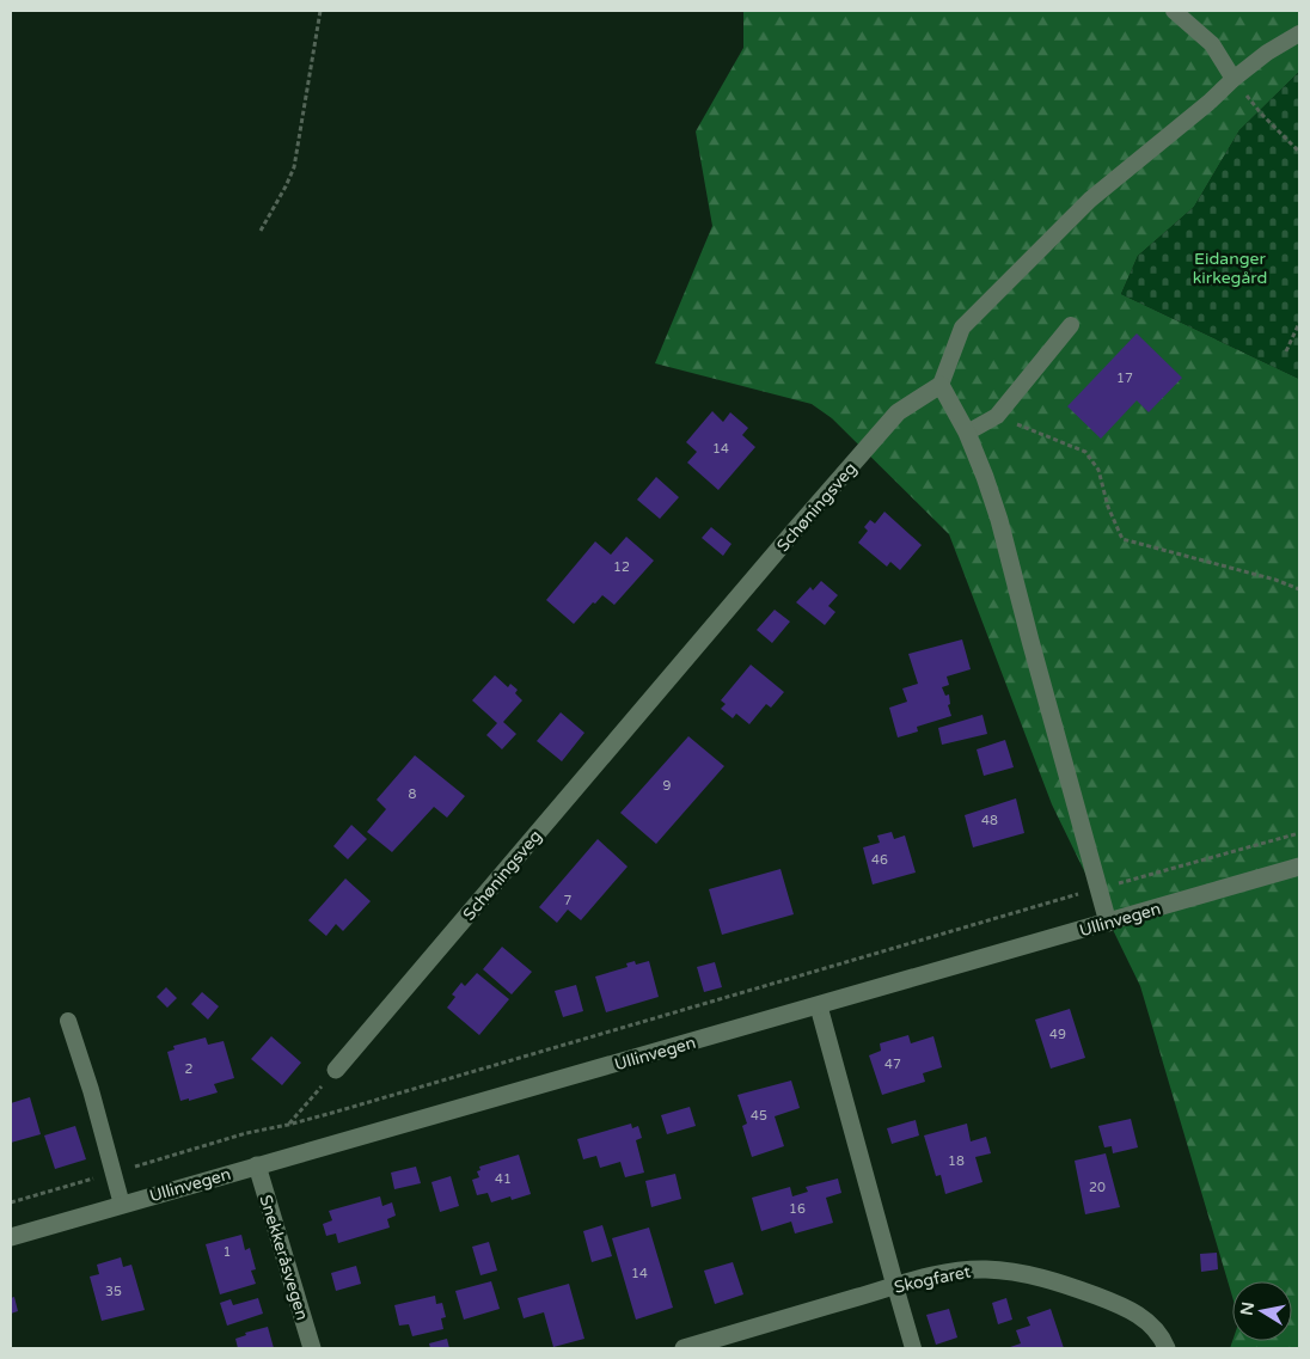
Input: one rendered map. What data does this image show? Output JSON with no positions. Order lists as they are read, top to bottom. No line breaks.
{"streets":{"street":["Schøningsveg","Ullinvegen","Snekkeråsvegen","Skogfaret"]},"crossings":[["Ullinvegen","Snekkeråsvegen"]],"parks":["Eidanger kirkegård"],"house_numbers":["17","14","12","9","8","48","46","7","49","47","2","45","18","41","20","16","1","14","35"],"north":"left"}
